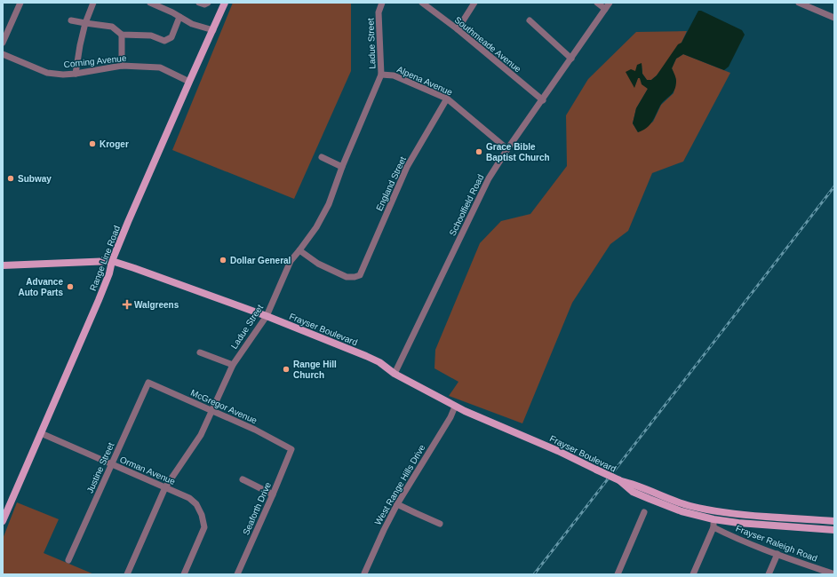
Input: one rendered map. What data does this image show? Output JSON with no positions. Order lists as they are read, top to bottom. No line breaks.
{"streets":{"main road":["Range Line Road","Frayser Boulevard"],"street":["Ladue Street","Southmeade Avenue","Corning Avenue","Alpena Avenue","England Street","Schoolfield Road","McGregor Avenue","Justine Street","Orman Avenue","West Range Hills Drive","Seaforth Drive","Frayser Raleigh Road"]},"crossings":[["Ladue Street","Alpena Avenue"],["Ladue Street","England Street"],["Ladue Street","Frayser Boulevard"],["Ladue Street","McGregor Avenue"],["Ladue Street","Orman Avenue"],["Southmeade Avenue","Schoolfield Road"],["Corning Avenue","Range Line Road"],["Alpena Avenue","England Street"],["Alpena Avenue","Schoolfield Road"],["Schoolfield Road","Frayser Boulevard"],["Range Line Road","Frayser Boulevard"],["Range Line Road","Orman Avenue"],["Frayser Boulevard","West Range Hills Drive"],["McGregor Avenue","Justine Street"],["McGregor Avenue","Seaforth Drive"],["Justine Street","Orman Avenue"]],"places":{"other":["Kroger","Grace Bible Baptist Church","Subway","Dollar General","Advance Auto Parts","Range Hill Church"],"health":["Walgreens"]}}
